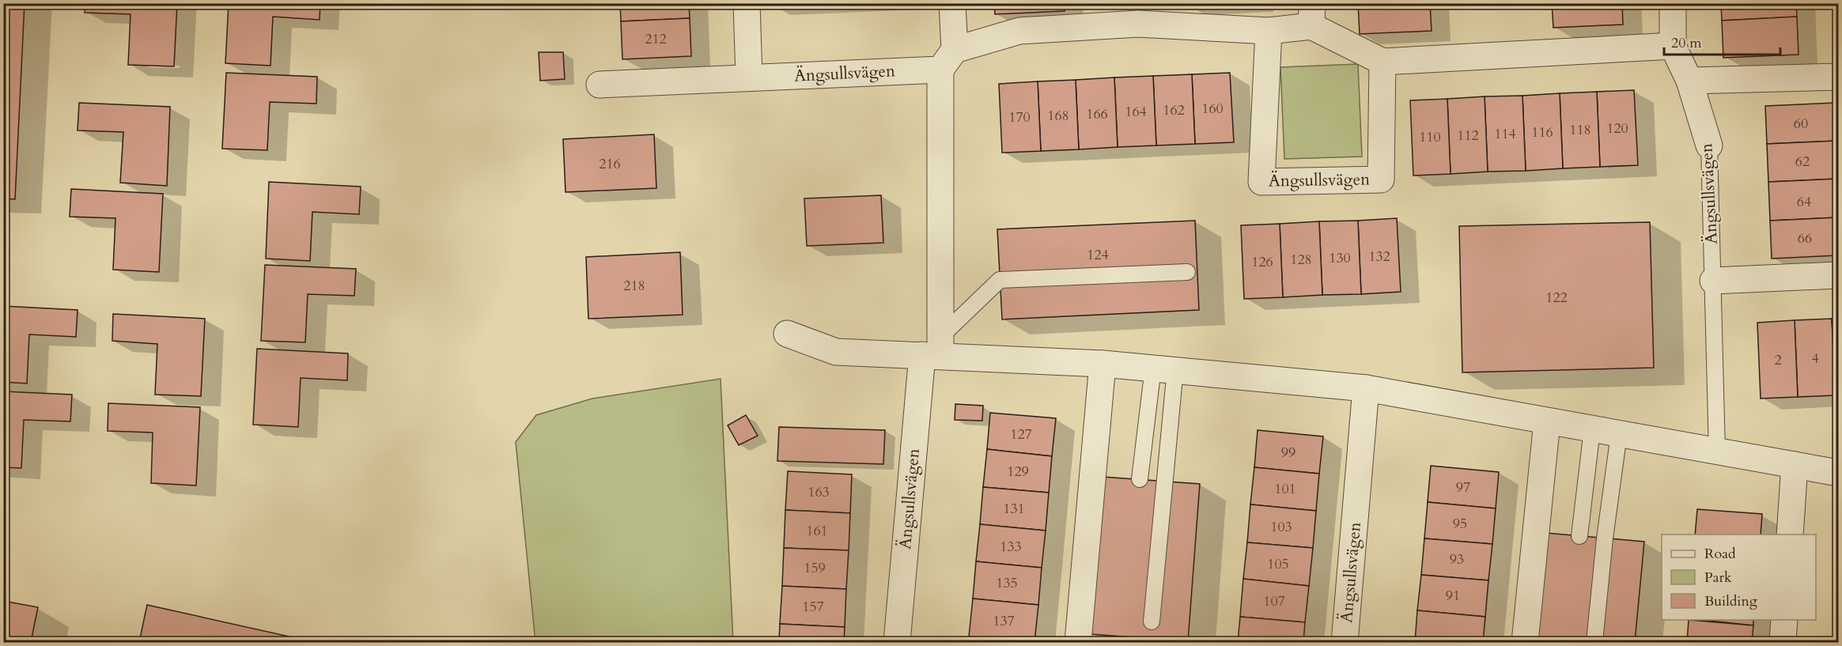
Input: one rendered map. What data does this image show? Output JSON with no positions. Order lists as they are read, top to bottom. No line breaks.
{"streets":{"street":["Ängsullsvägen"]},"house_numbers":["212","160","162","164","166","168","170","60","120","118","116","114","112","110","62","216","64","66","124","132","130","128","126","218","122","4","2","127","99","129","97","101","163","131","95","103","161","133","93","105","159","135","91","107","157","137"],"legend":["Road","Park","Building"],"scale_bar":"20 m"}
